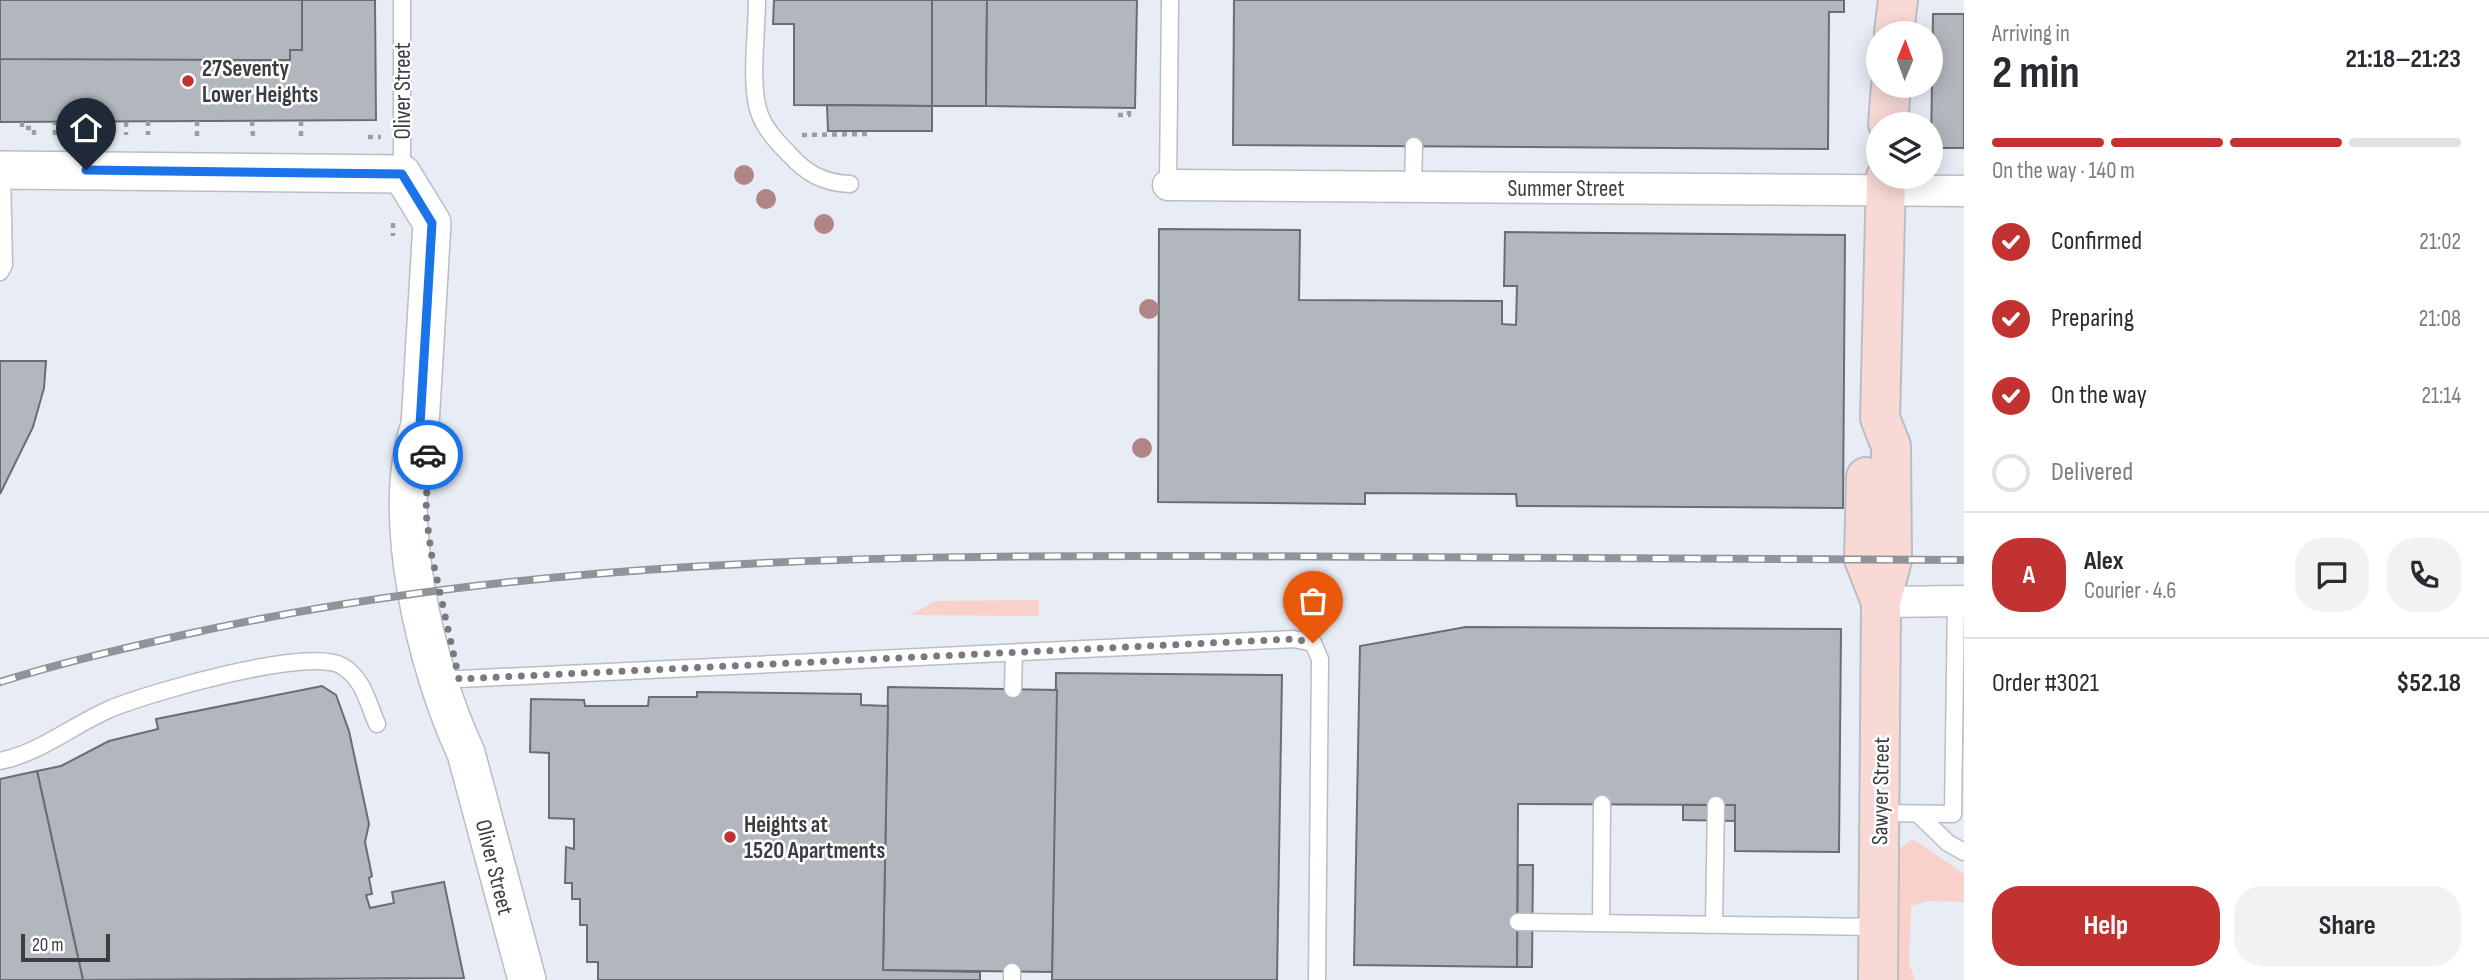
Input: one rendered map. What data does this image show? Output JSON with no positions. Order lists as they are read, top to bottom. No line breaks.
{"streets":{"main road":["Sawyer Street"],"street":["Oliver Street","Summer Street"]},"places":["27Seventy Lower Heights","Heights at 1520 Apartments"],"scale_bar":"20 m","north":"top","page":{"heading":["2 min","Arriving in","21:18–21:23"],"panel":["Alex","Courier · 4.6","Order #3021","$52.18"],"bar":"On the way · 140 m","list":[["Confirmed","21:02"],["Preparing","21:08"],["On the way","21:14"],"Delivered"],"round":"A","buttons":["Help","Share"],"scale":"20 m"}}
